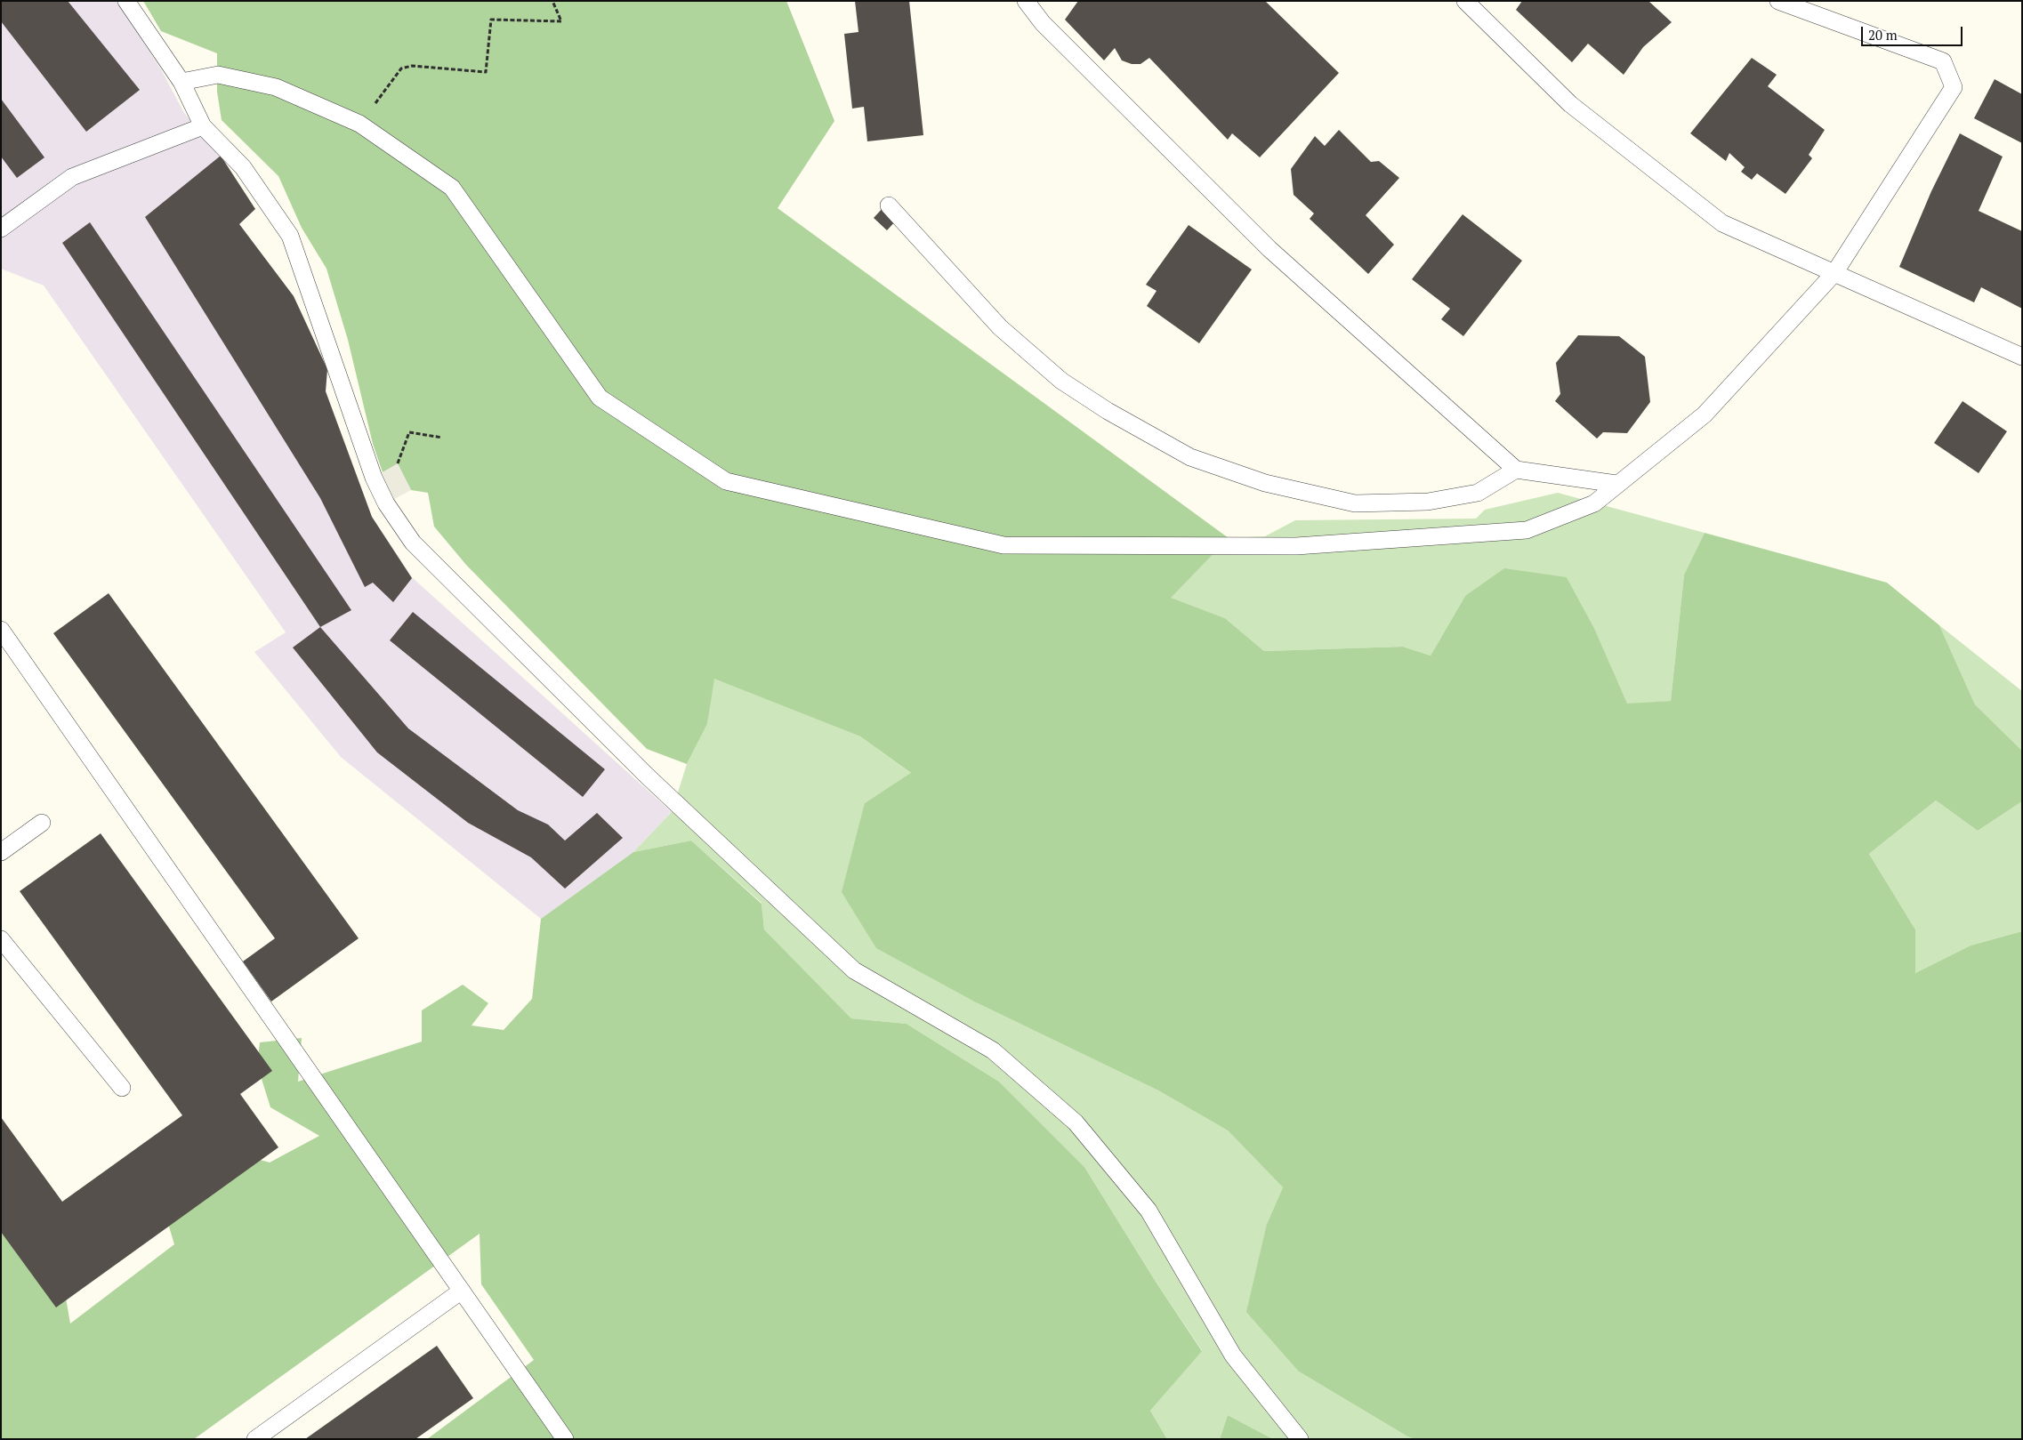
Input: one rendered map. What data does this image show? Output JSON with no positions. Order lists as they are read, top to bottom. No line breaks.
{"scale_bar":"20 m"}
